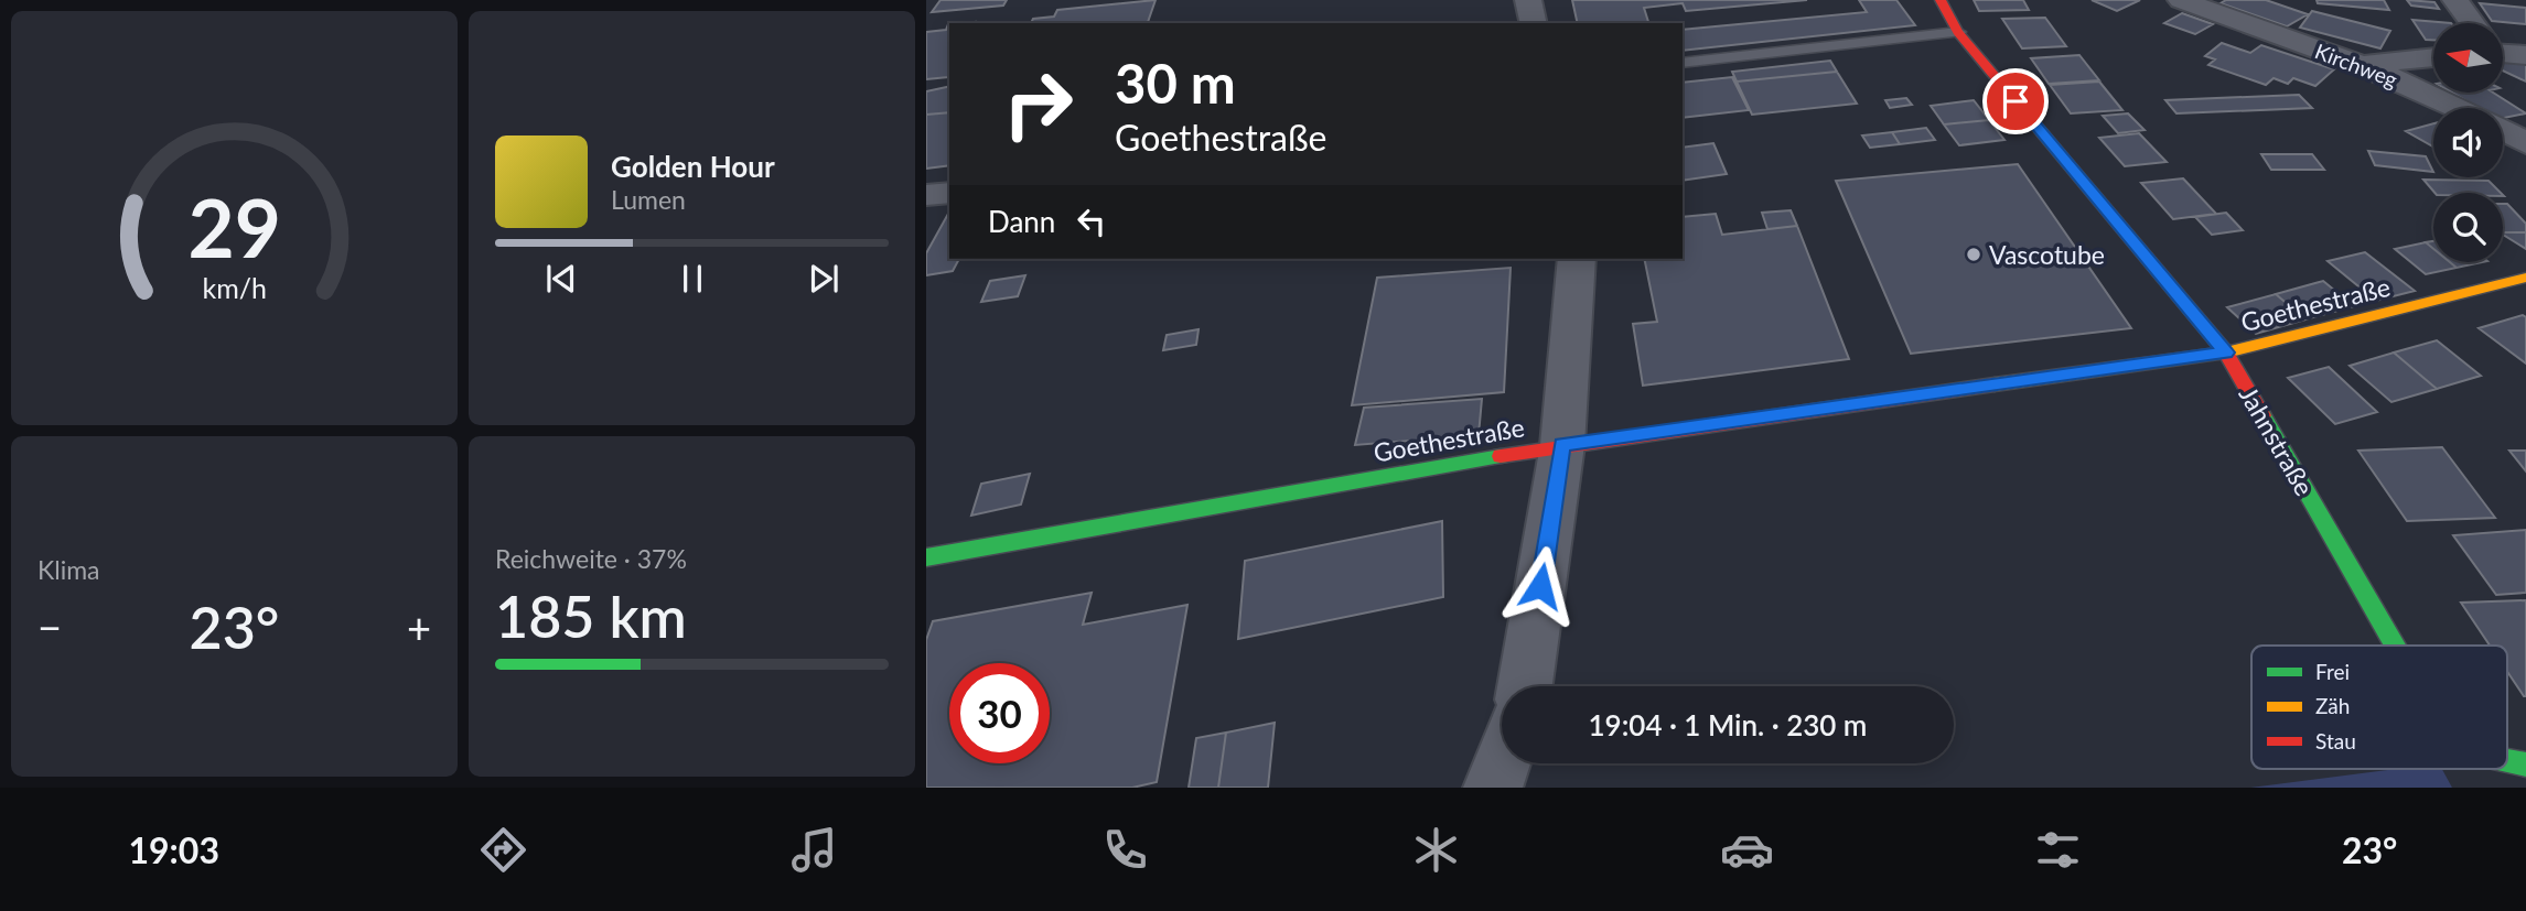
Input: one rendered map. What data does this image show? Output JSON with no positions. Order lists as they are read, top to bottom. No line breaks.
{"streets":{"street":["Kirchweg","Goethestraße","Jahnstraße"]},"crossings":[["Goethestraße","Jahnstraße"]],"places":["Vascotube"],"legend":["Frei","Zäh","Stau"],"north":"left","page":{"turn":["30 m","Goethestraße"],"song":["Golden Hour","Lumen"],"then":"Dann","tile":["Klima",["Reichweite · 37%","185 km"]],"heat":["−","23°","+"],"limit":"30","trip":"19:04 · 1 Min. · 230 m","tabs":["19:03","23°"],"gauge":["29","km/h"]}}
